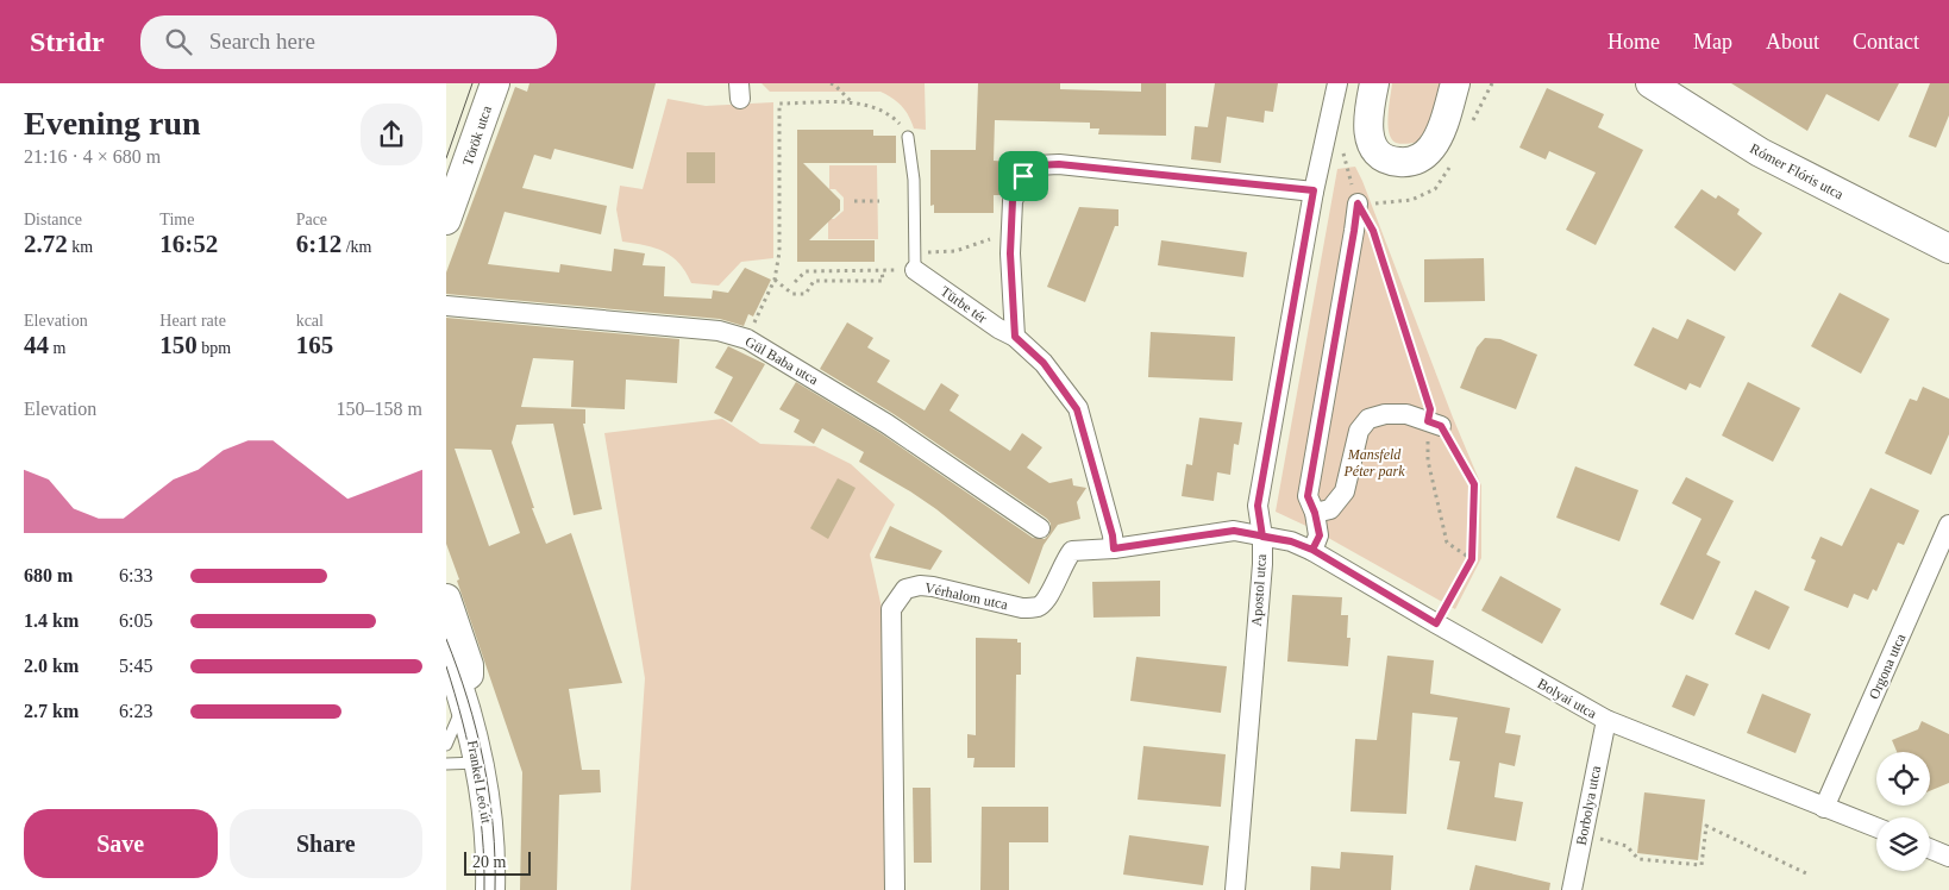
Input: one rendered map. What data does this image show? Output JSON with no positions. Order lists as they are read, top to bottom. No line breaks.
{"streets":{"street":["Török utca","Rómer Flóris utca","Türbe tér","Gül Baba utca","Apostol utca","Vérhalom utca","Orgona utca","Bolyai utca","Frankel Leó út","Borbolya utca"]},"crossings":[["Türbe tér","Vérhalom utca"],["Apostol utca","Vérhalom utca"],["Apostol utca","Bolyai utca"],["Vérhalom utca","Bolyai utca"],["Orgona utca","Bolyai utca"],["Bolyai utca","Borbolya utca"]],"parks":["Mansfeld Péter park"],"scale_bar":"20 m","page":{"header":"Stridr","search":"Search here","nav":["Home","Map","About","Contact"],"heading":["Evening run","21:16 · 4 × 680 m"],"stats":[["Distance","2.72 km"],["Time","16:52"],["Pace","6:12 /km"],["Elevation","44 m"],["Heart rate","150 bpm"],["kcal","165"]],"chart":["Elevation","150–158 m"],"list":[{"name":"680 m","note":"6:33"},{"name":"1.4 km","note":"6:05"},{"name":"2.0 km","note":"5:45"},{"name":"2.7 km","note":"6:23"}],"buttons":["Save","Share"],"scale":"20 m"}}
